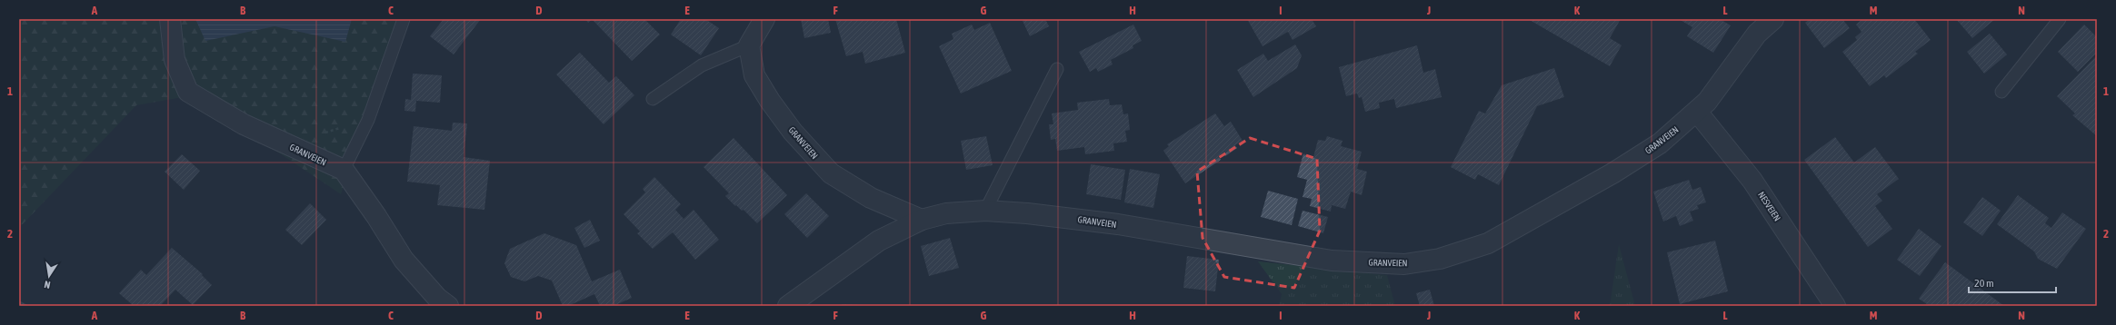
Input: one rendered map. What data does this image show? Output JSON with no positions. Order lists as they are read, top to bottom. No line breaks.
{"streets":{"street":["GRANVEIEN","NESVEIEN"]},"crossings":[["GRANVEIEN","NESVEIEN"]],"scale_bar":"20 m","north":"bottom","grid":{"columns":["A","B","C","D","E","F","G","H","I","J","K","L","M","N"],"rows":["1","2"]}}
